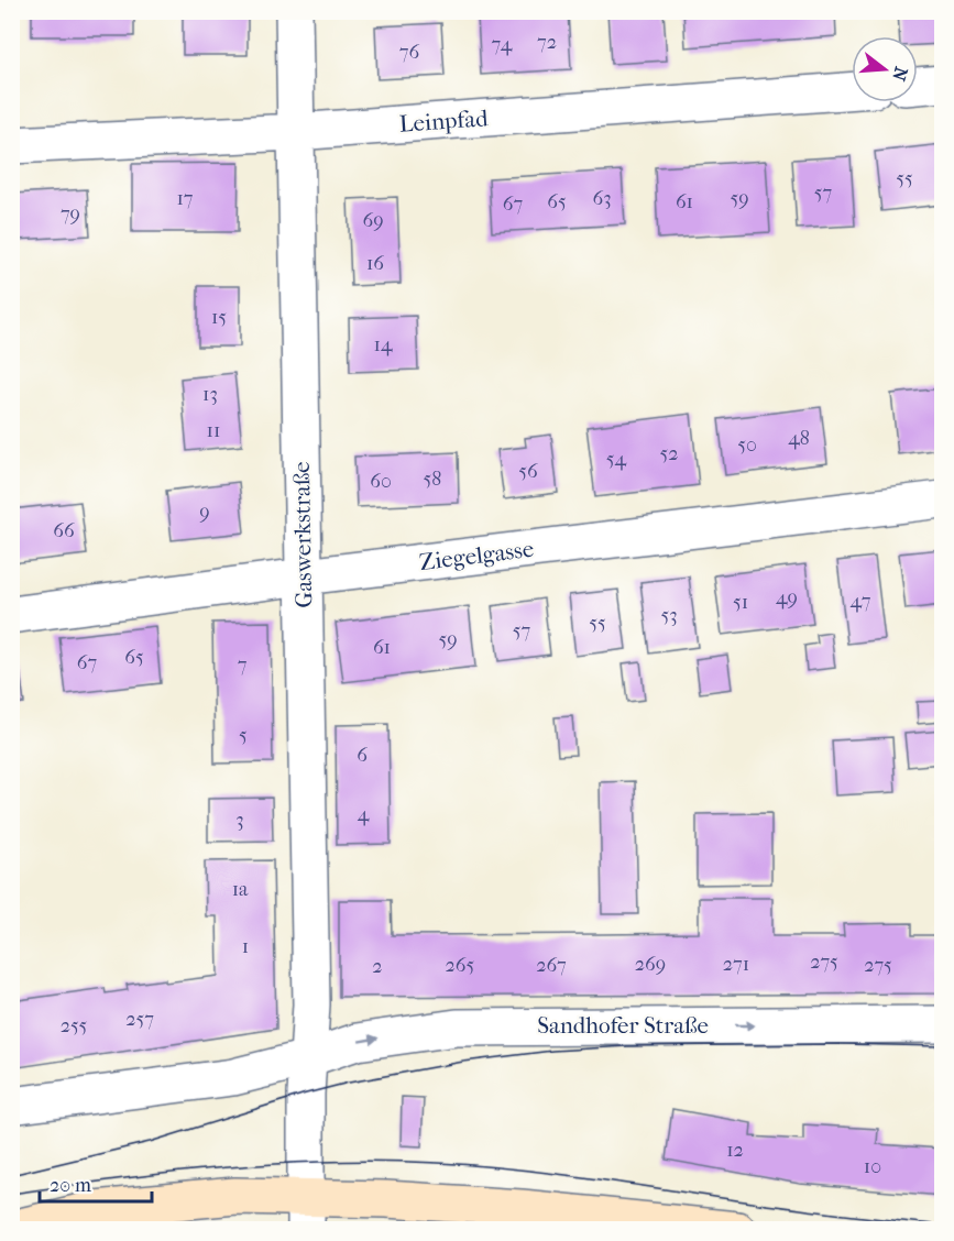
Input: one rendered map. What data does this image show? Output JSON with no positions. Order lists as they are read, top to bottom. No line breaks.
{"streets":{"street":["Leinpfad","Gaswerkstraße","Ziegelgasse","Sandhofer Straße"]},"crossings":[["Leinpfad","Gaswerkstraße"],["Gaswerkstraße","Ziegelgasse"],["Gaswerkstraße","Sandhofer Straße"]],"house_numbers":["72","74","76","55","57","17","63","59","65","61","67","79","69","16","15","14","13","11","48","50","52","54","56","58","60","9","66","49","47","51","53","55","57","59","61","65","67","7","5","6","4","3","1a","1","275","269","271","265","267","275","2","257","255","12","10"],"scale_bar":"20 m","north":"right"}
